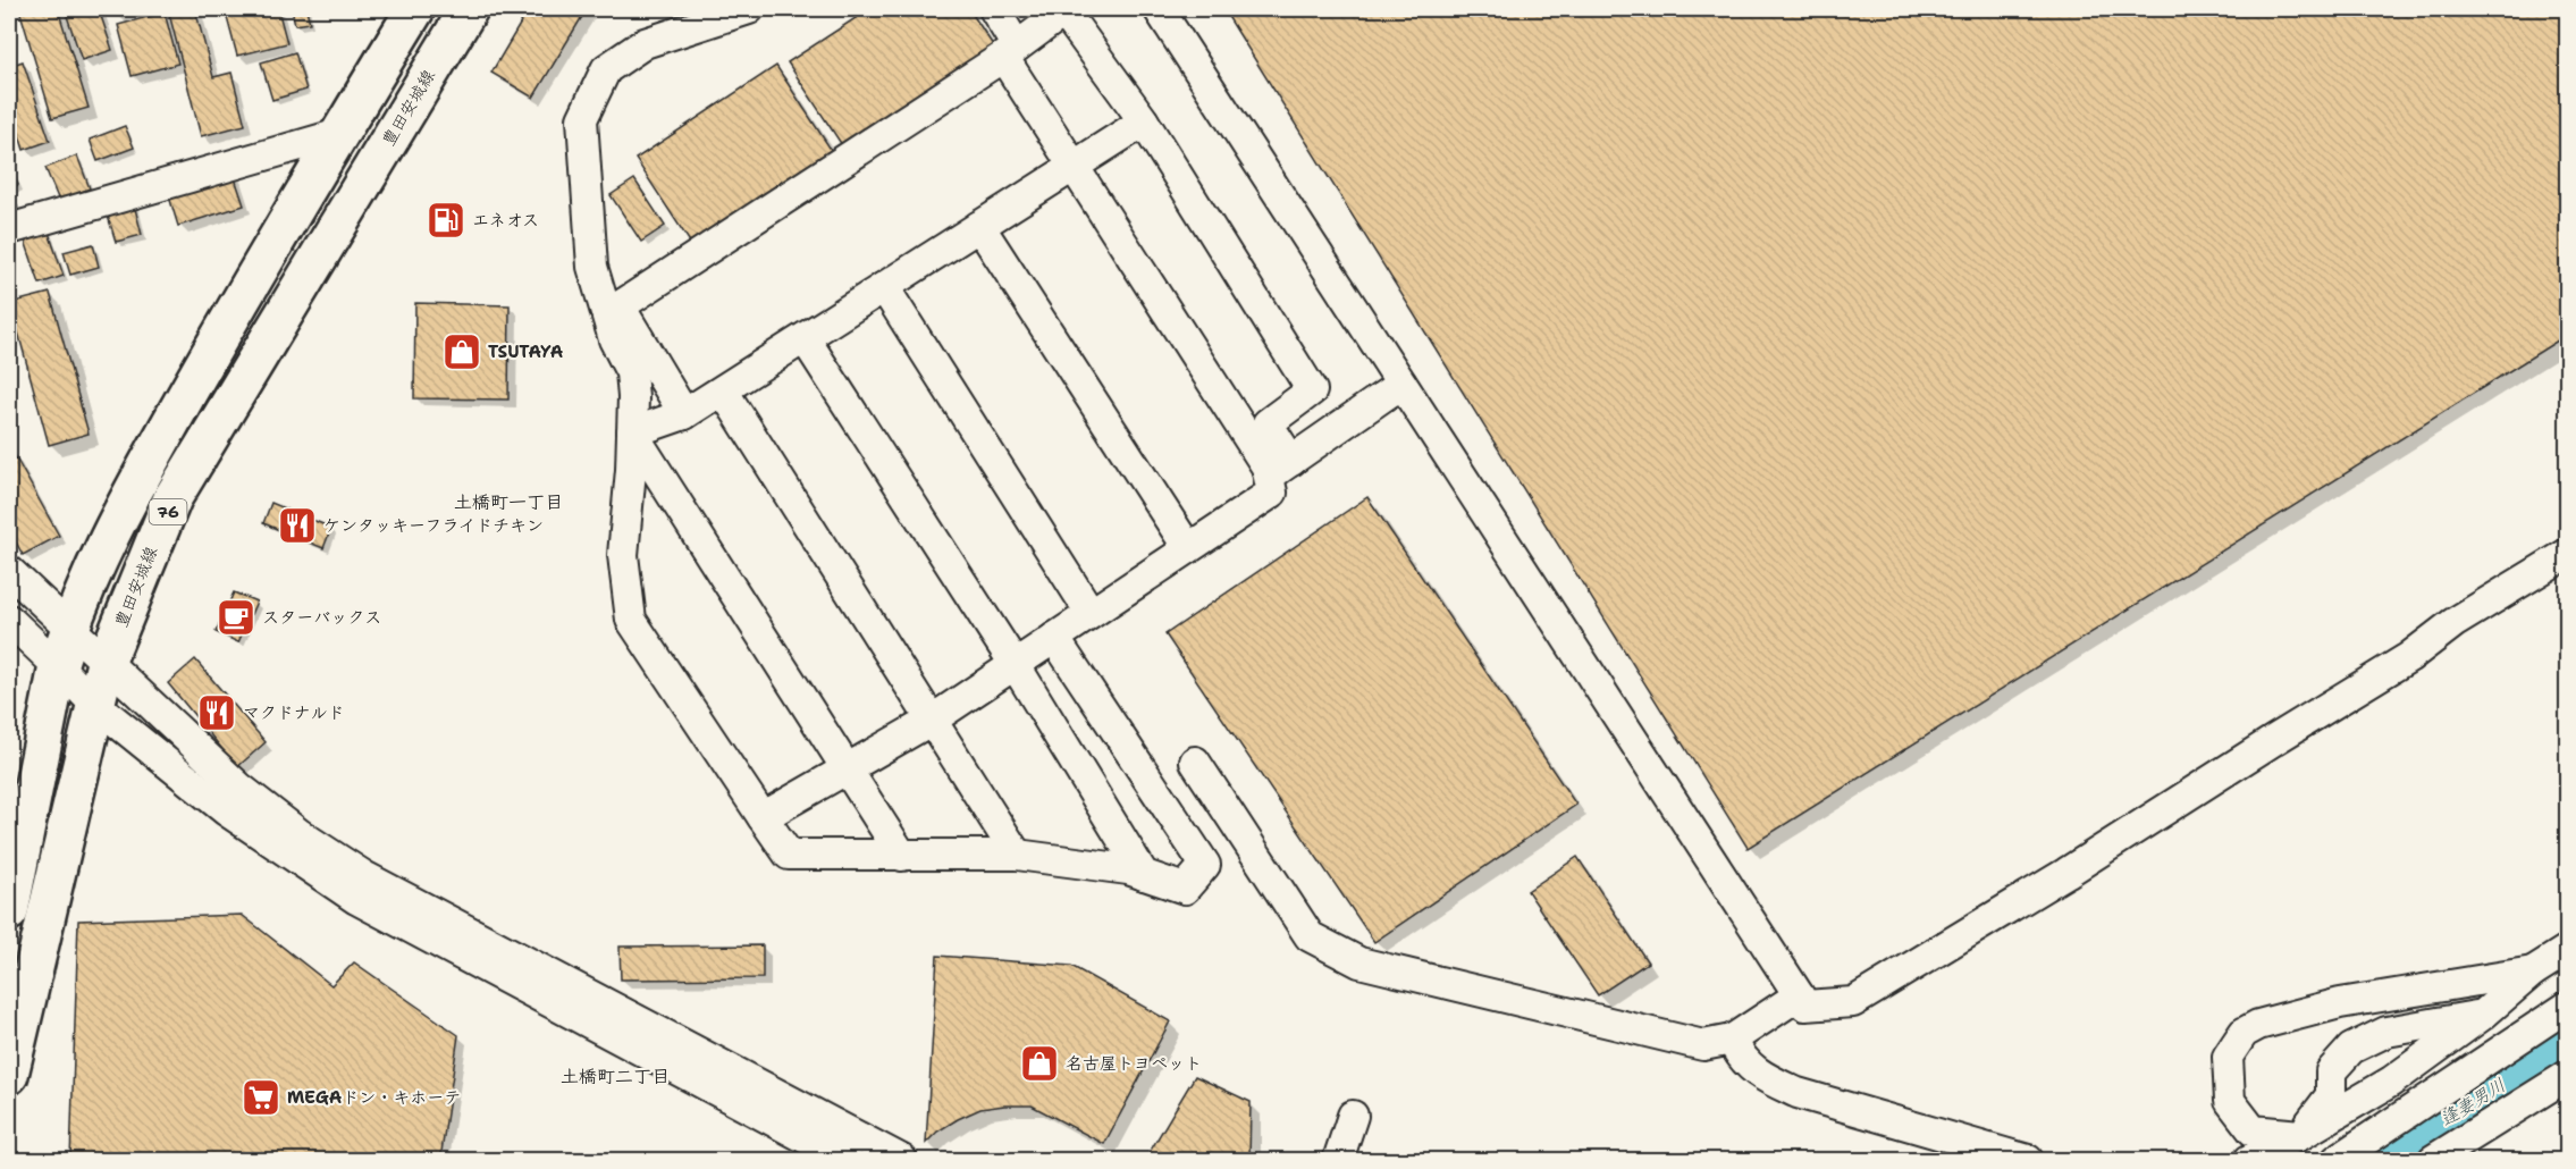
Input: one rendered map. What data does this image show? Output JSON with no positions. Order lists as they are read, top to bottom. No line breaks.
{"streets":{"main road":["豊田安城線","76"]},"districts":["土橋町一丁目","土橋町二丁目"],"water":["逢妻男川"],"places":{"fuel station":["エネオス"],"shop":["TSUTAYA","名古屋トヨペット"],"restaurant":["ケンタッキーフライドチキン","マクドナルド"],"cafe":["スターバックス"],"supermarket":["MEGAドン・キホーテ"]}}
